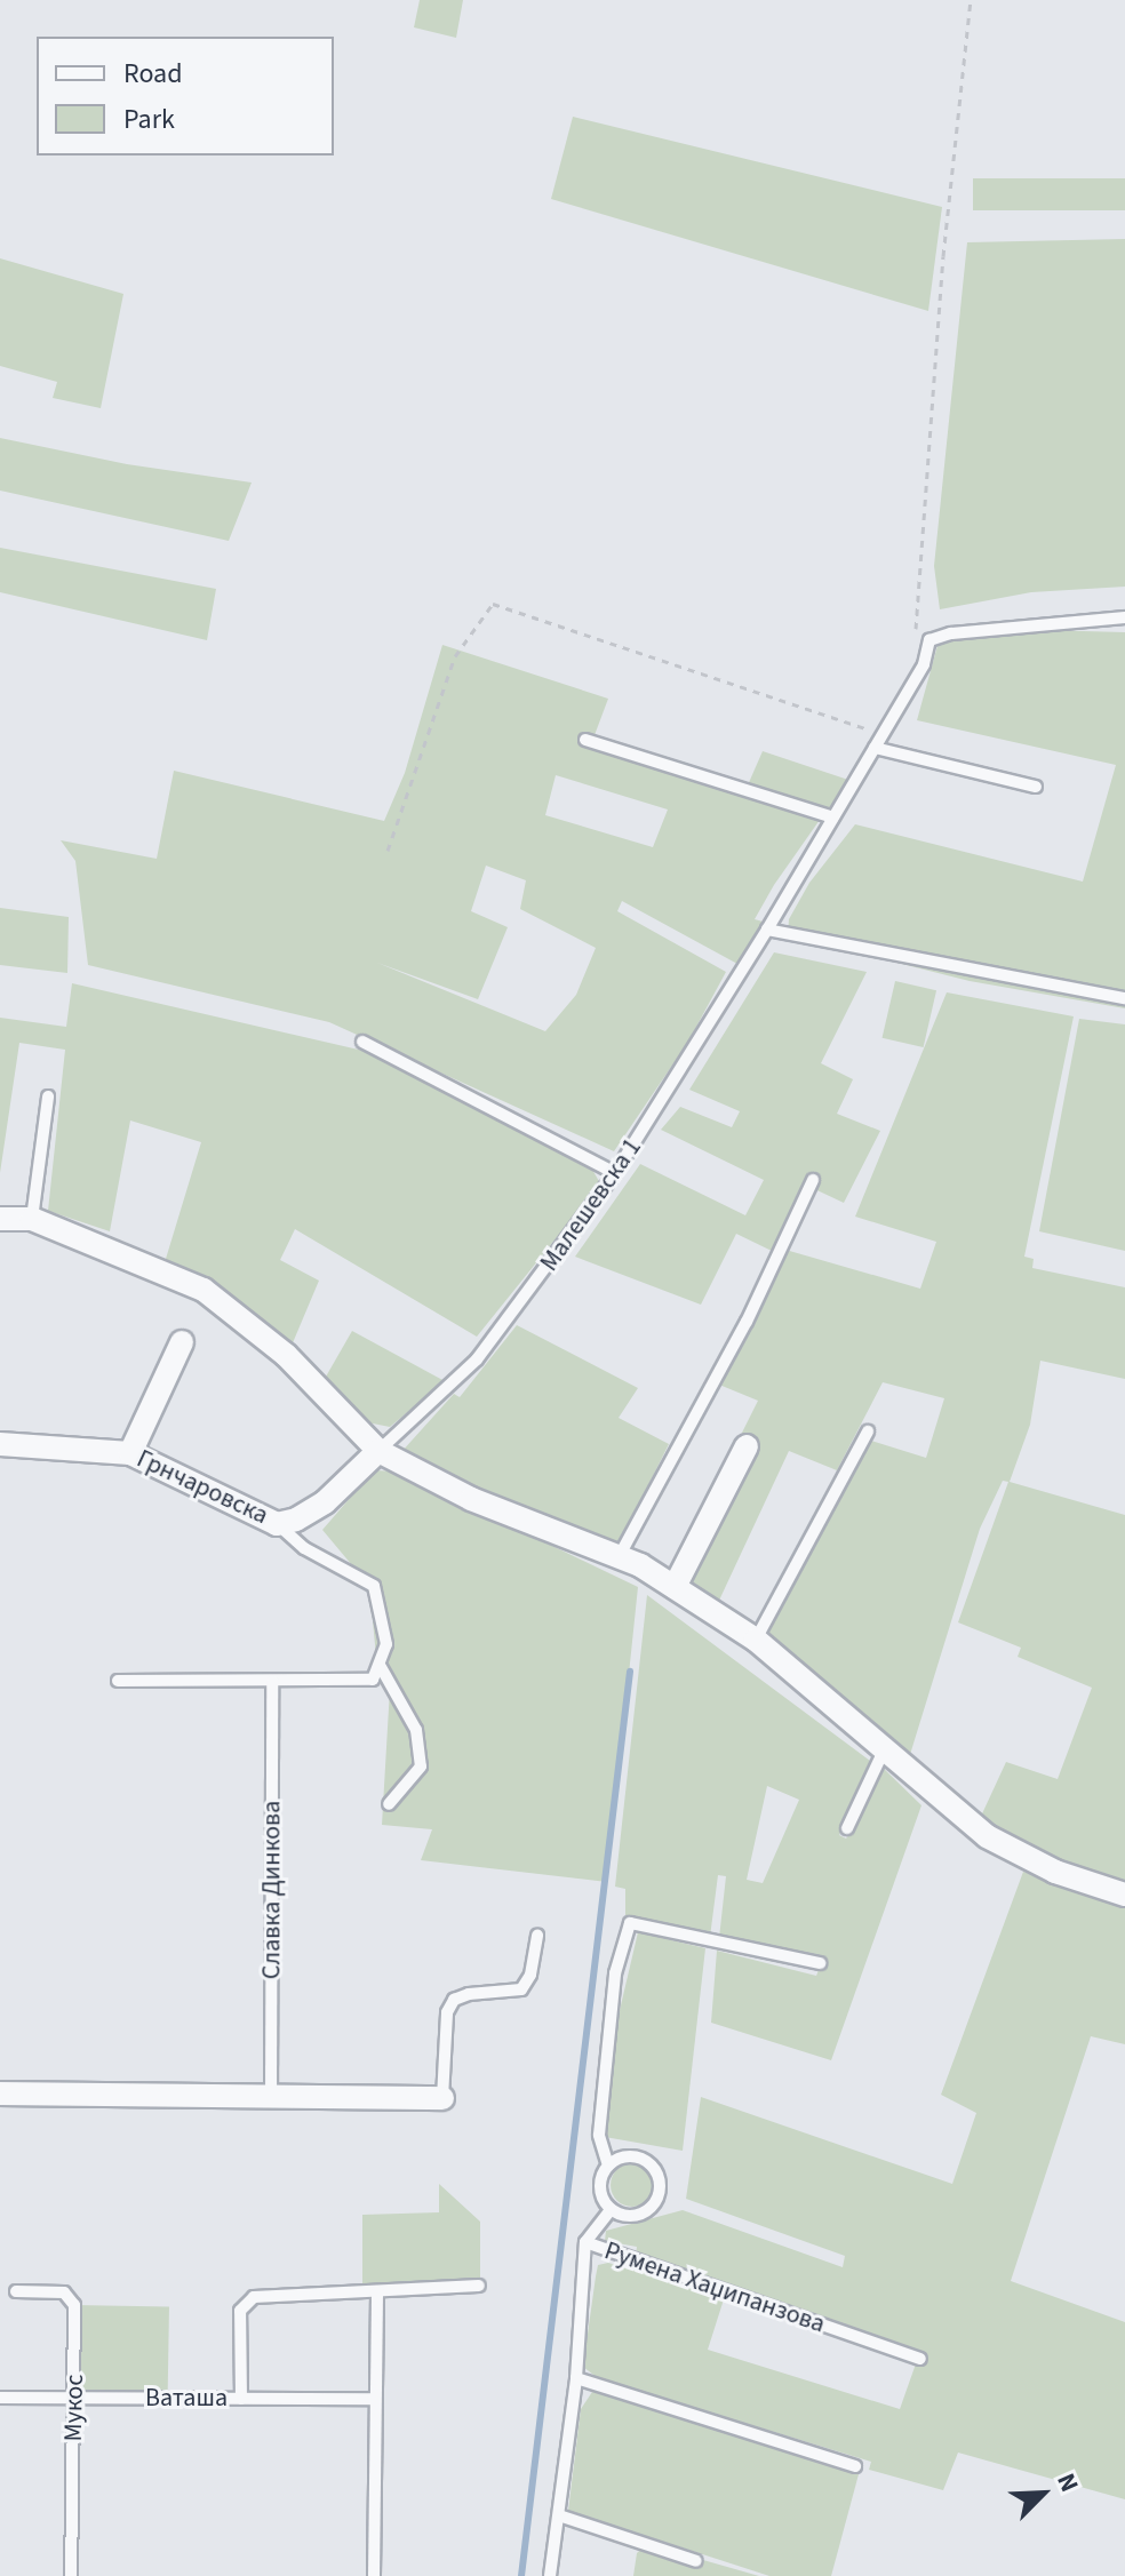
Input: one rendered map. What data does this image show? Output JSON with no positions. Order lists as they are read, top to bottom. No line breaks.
{"streets":{"street":["Грнчаровска"],"lane":["Малешевска 1","Славка Динкова","Румена Хаџипанзова","Ваташа","Мукос"]},"crossings":[["Малешевска 1","Грнчаровска"],["Ваташа","Мукос"]],"legend":["Road","Park"],"north":"top right"}
